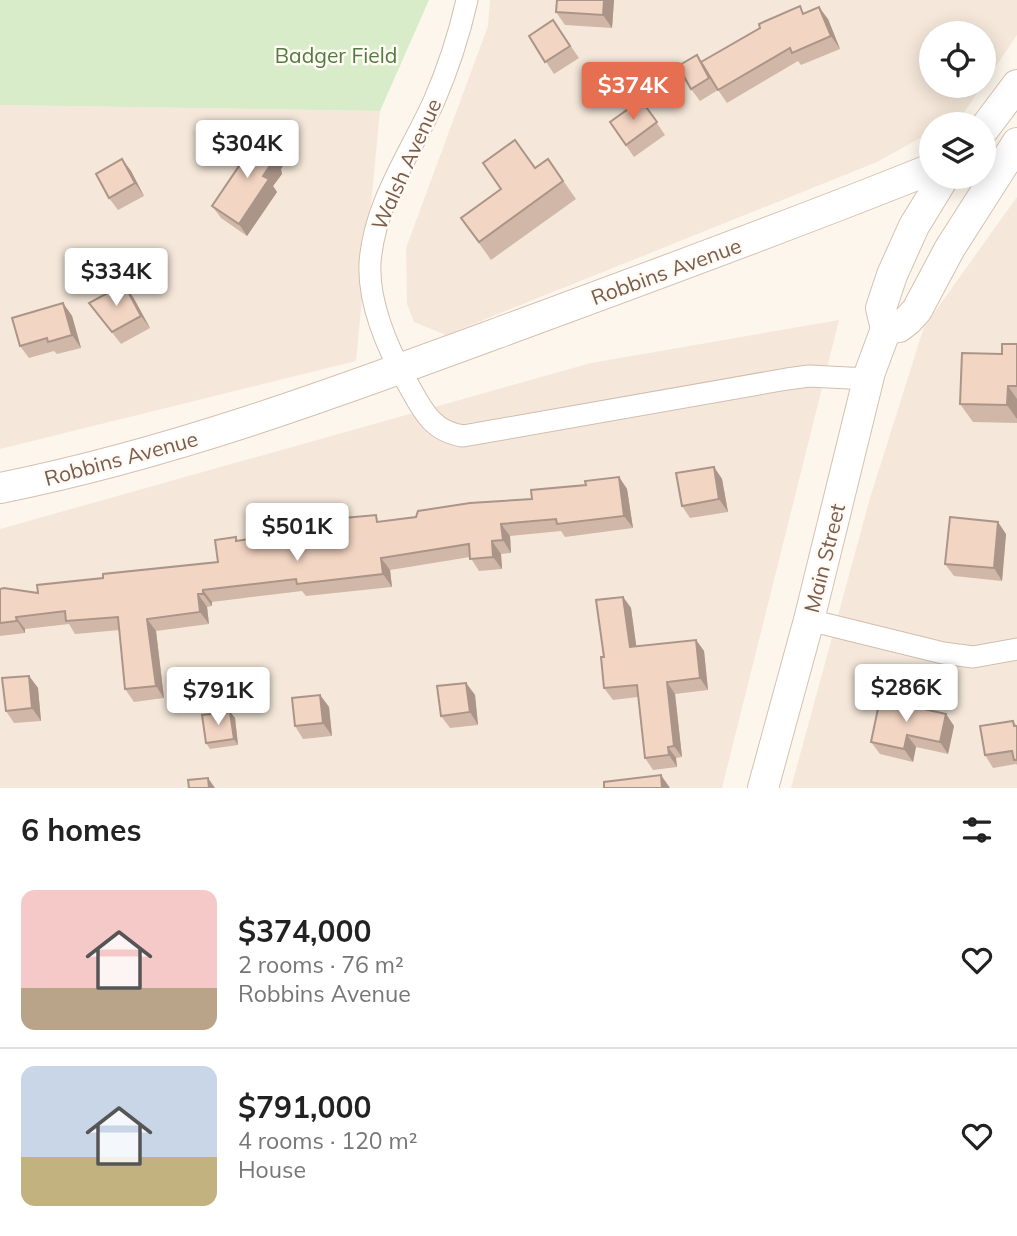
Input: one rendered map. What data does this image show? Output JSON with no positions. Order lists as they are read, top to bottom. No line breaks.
{"streets":{"main road":["Robbins Avenue","Main Street"],"street":["Walsh Avenue"]},"crossings":[["Walsh Avenue","Robbins Avenue"]],"parks":["Badger Field"],"page":{"price":["$374K","$304K","$334K","$501K","$286K","$791K"],"heading":"6 homes","list":[{"name":"$374,000","note":"2 rooms · 76 m² · Robbins Avenue"},{"name":"$791,000","note":"4 rooms · 120 m² · House"}]}}
